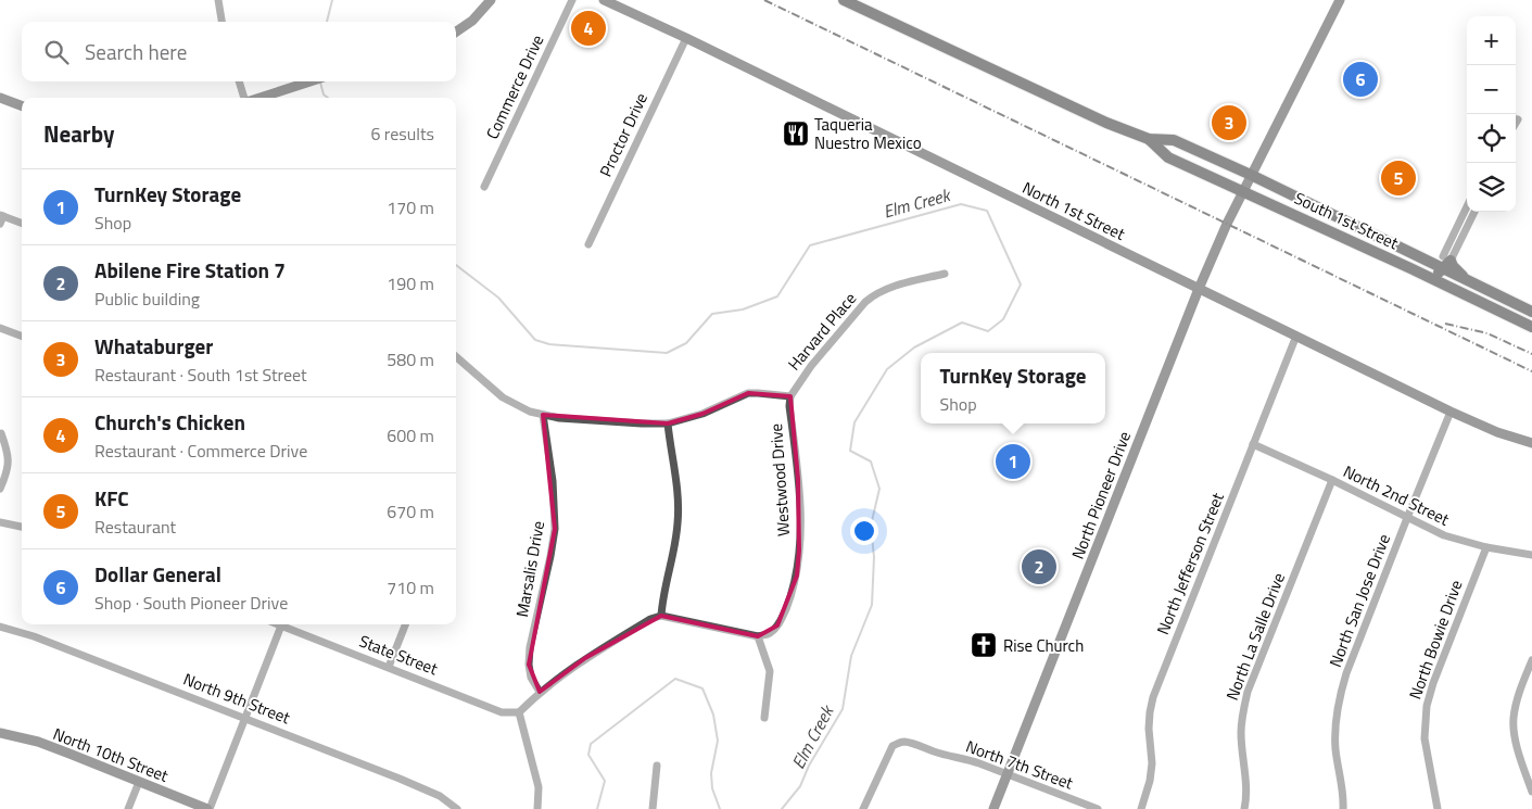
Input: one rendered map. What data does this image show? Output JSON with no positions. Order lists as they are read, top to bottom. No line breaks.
{"streets":{"main road":["North 1st Street","South 1st Street","North Pioneer Drive","North 10th Street"],"street":["Commerce Drive","Proctor Drive","Harvard Place","Westwood Drive","North 2nd Street","North Jefferson Street","Marsalis Drive","North San Jose Drive","North La Salle Drive","North Bowie Drive","State Street","North 9th Street","North 7th Street"]},"crossings":[["Proctor Drive","North 1st Street"],["North 1st Street","North Pioneer Drive"],["North 1st Street","North Jefferson Street"],["North 1st Street","North San Jose Drive"],["South 1st Street","North Pioneer Drive"],["Harvard Place","Westwood Drive"],["North Pioneer Drive","North 7th Street"],["North 2nd Street","North Jefferson Street"],["North 2nd Street","North San Jose Drive"],["North 2nd Street","North La Salle Drive"],["North 2nd Street","North Bowie Drive"]],"water":["Elm Creek"],"places":{"restaurant":["Taqueria Nuestro Mexico"],"church":["Rise Church"]},"page":{"pins":["4","6","3","5","1","2"],"map_buttons":["+","−"],"search":"Search here","heading":["Nearby","6 results"],"list":[{"mark":"1","name":"TurnKey Storage","note":"Shop","value":"170 m"},{"mark":"2","name":"Abilene Fire Station 7","note":"Public building","value":"190 m"},{"mark":"3","name":"Whataburger","note":"Restaurant · South 1st Street","value":"580 m"},{"mark":"4","name":"Church's Chicken","note":"Restaurant · Commerce Drive","value":"600 m"},{"mark":"5","name":"KFC","note":"Restaurant","value":"670 m"},{"mark":"6","name":"Dollar General","note":"Shop · South Pioneer Drive","value":"710 m"}],"popup":["TurnKey Storage","Shop"]}}
